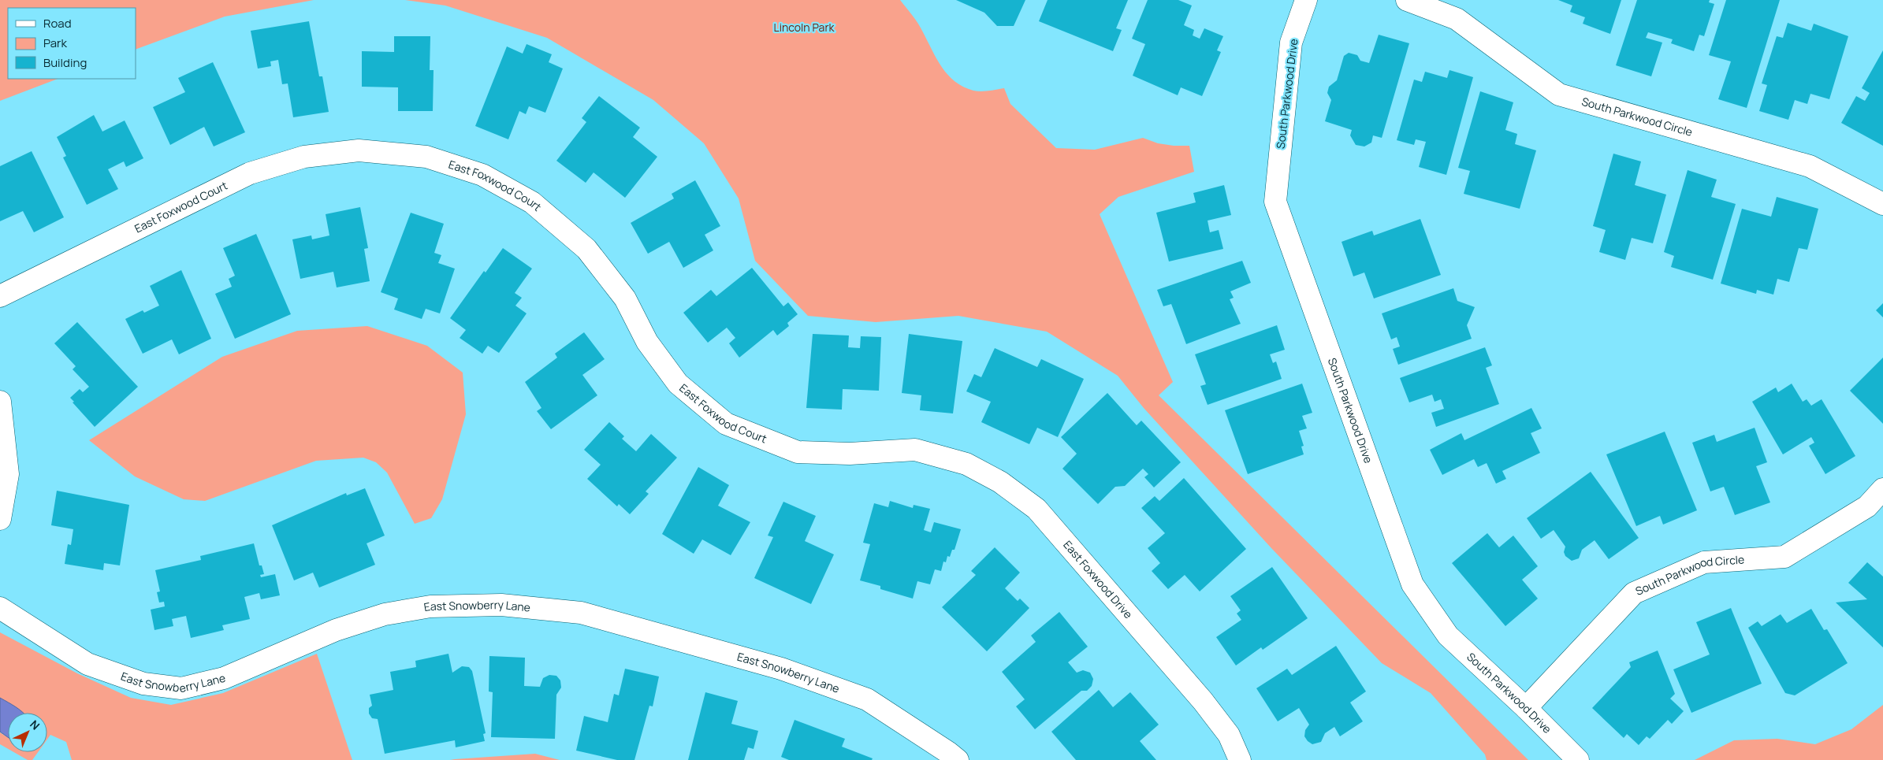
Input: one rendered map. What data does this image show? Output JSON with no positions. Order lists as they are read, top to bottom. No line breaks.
{"streets":{"street":["South Parkwood Drive","South Parkwood Circle","East Foxwood Court","East Foxwood Drive","East Snowberry Lane"]},"crossings":[["South Parkwood Drive","South Parkwood Circle"],["East Foxwood Court","East Foxwood Drive"]],"parks":["Lincoln Park"],"legend":["Road","Park","Building"],"north":"top right"}
